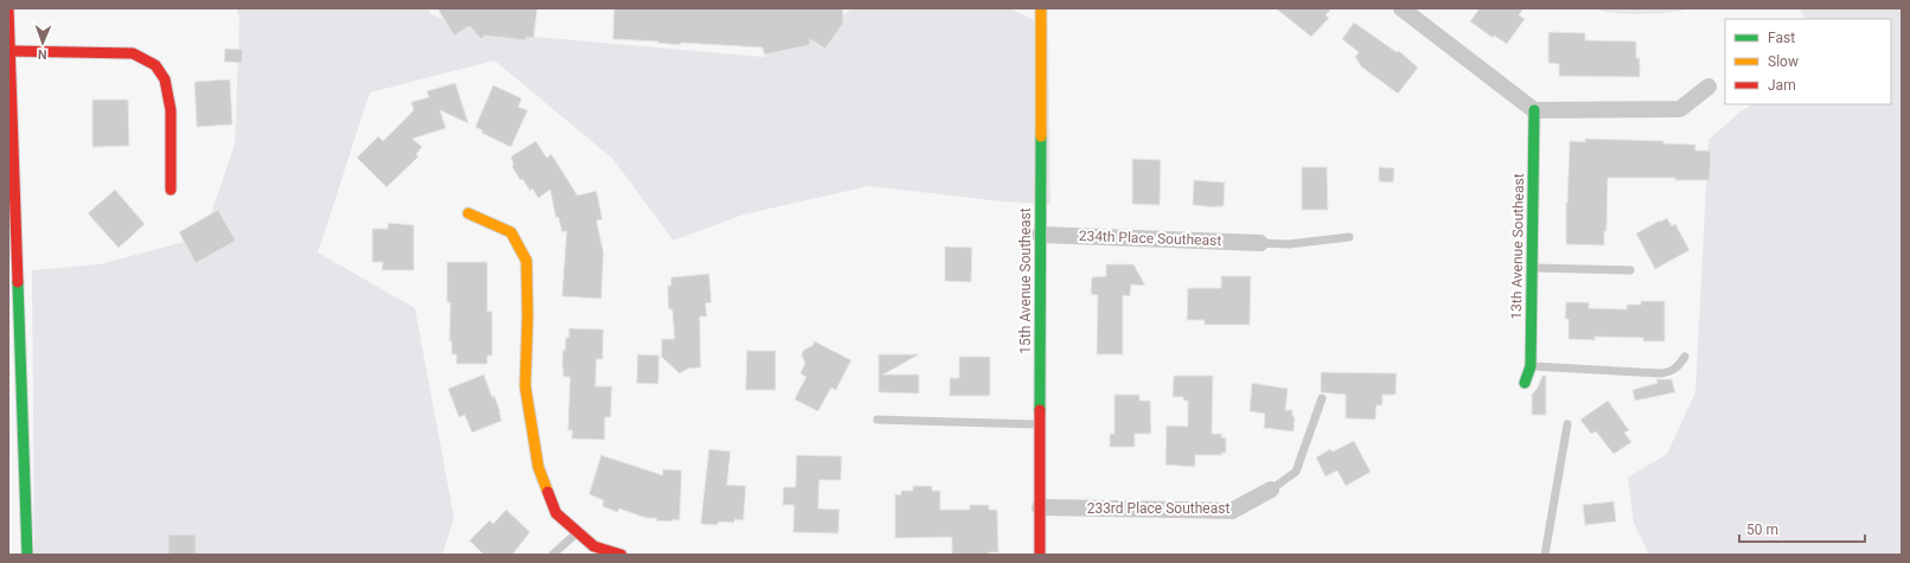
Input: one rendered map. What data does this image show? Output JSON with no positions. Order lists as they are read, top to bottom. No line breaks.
{"streets":{"street":["234th Place Southeast","13th Avenue Southeast","15th Avenue Southeast","233rd Place Southeast"]},"crossings":[["234th Place Southeast","15th Avenue Southeast"],["15th Avenue Southeast","233rd Place Southeast"]],"legend":["Fast","Slow","Jam"],"scale_bar":"50 m","north":"bottom"}
